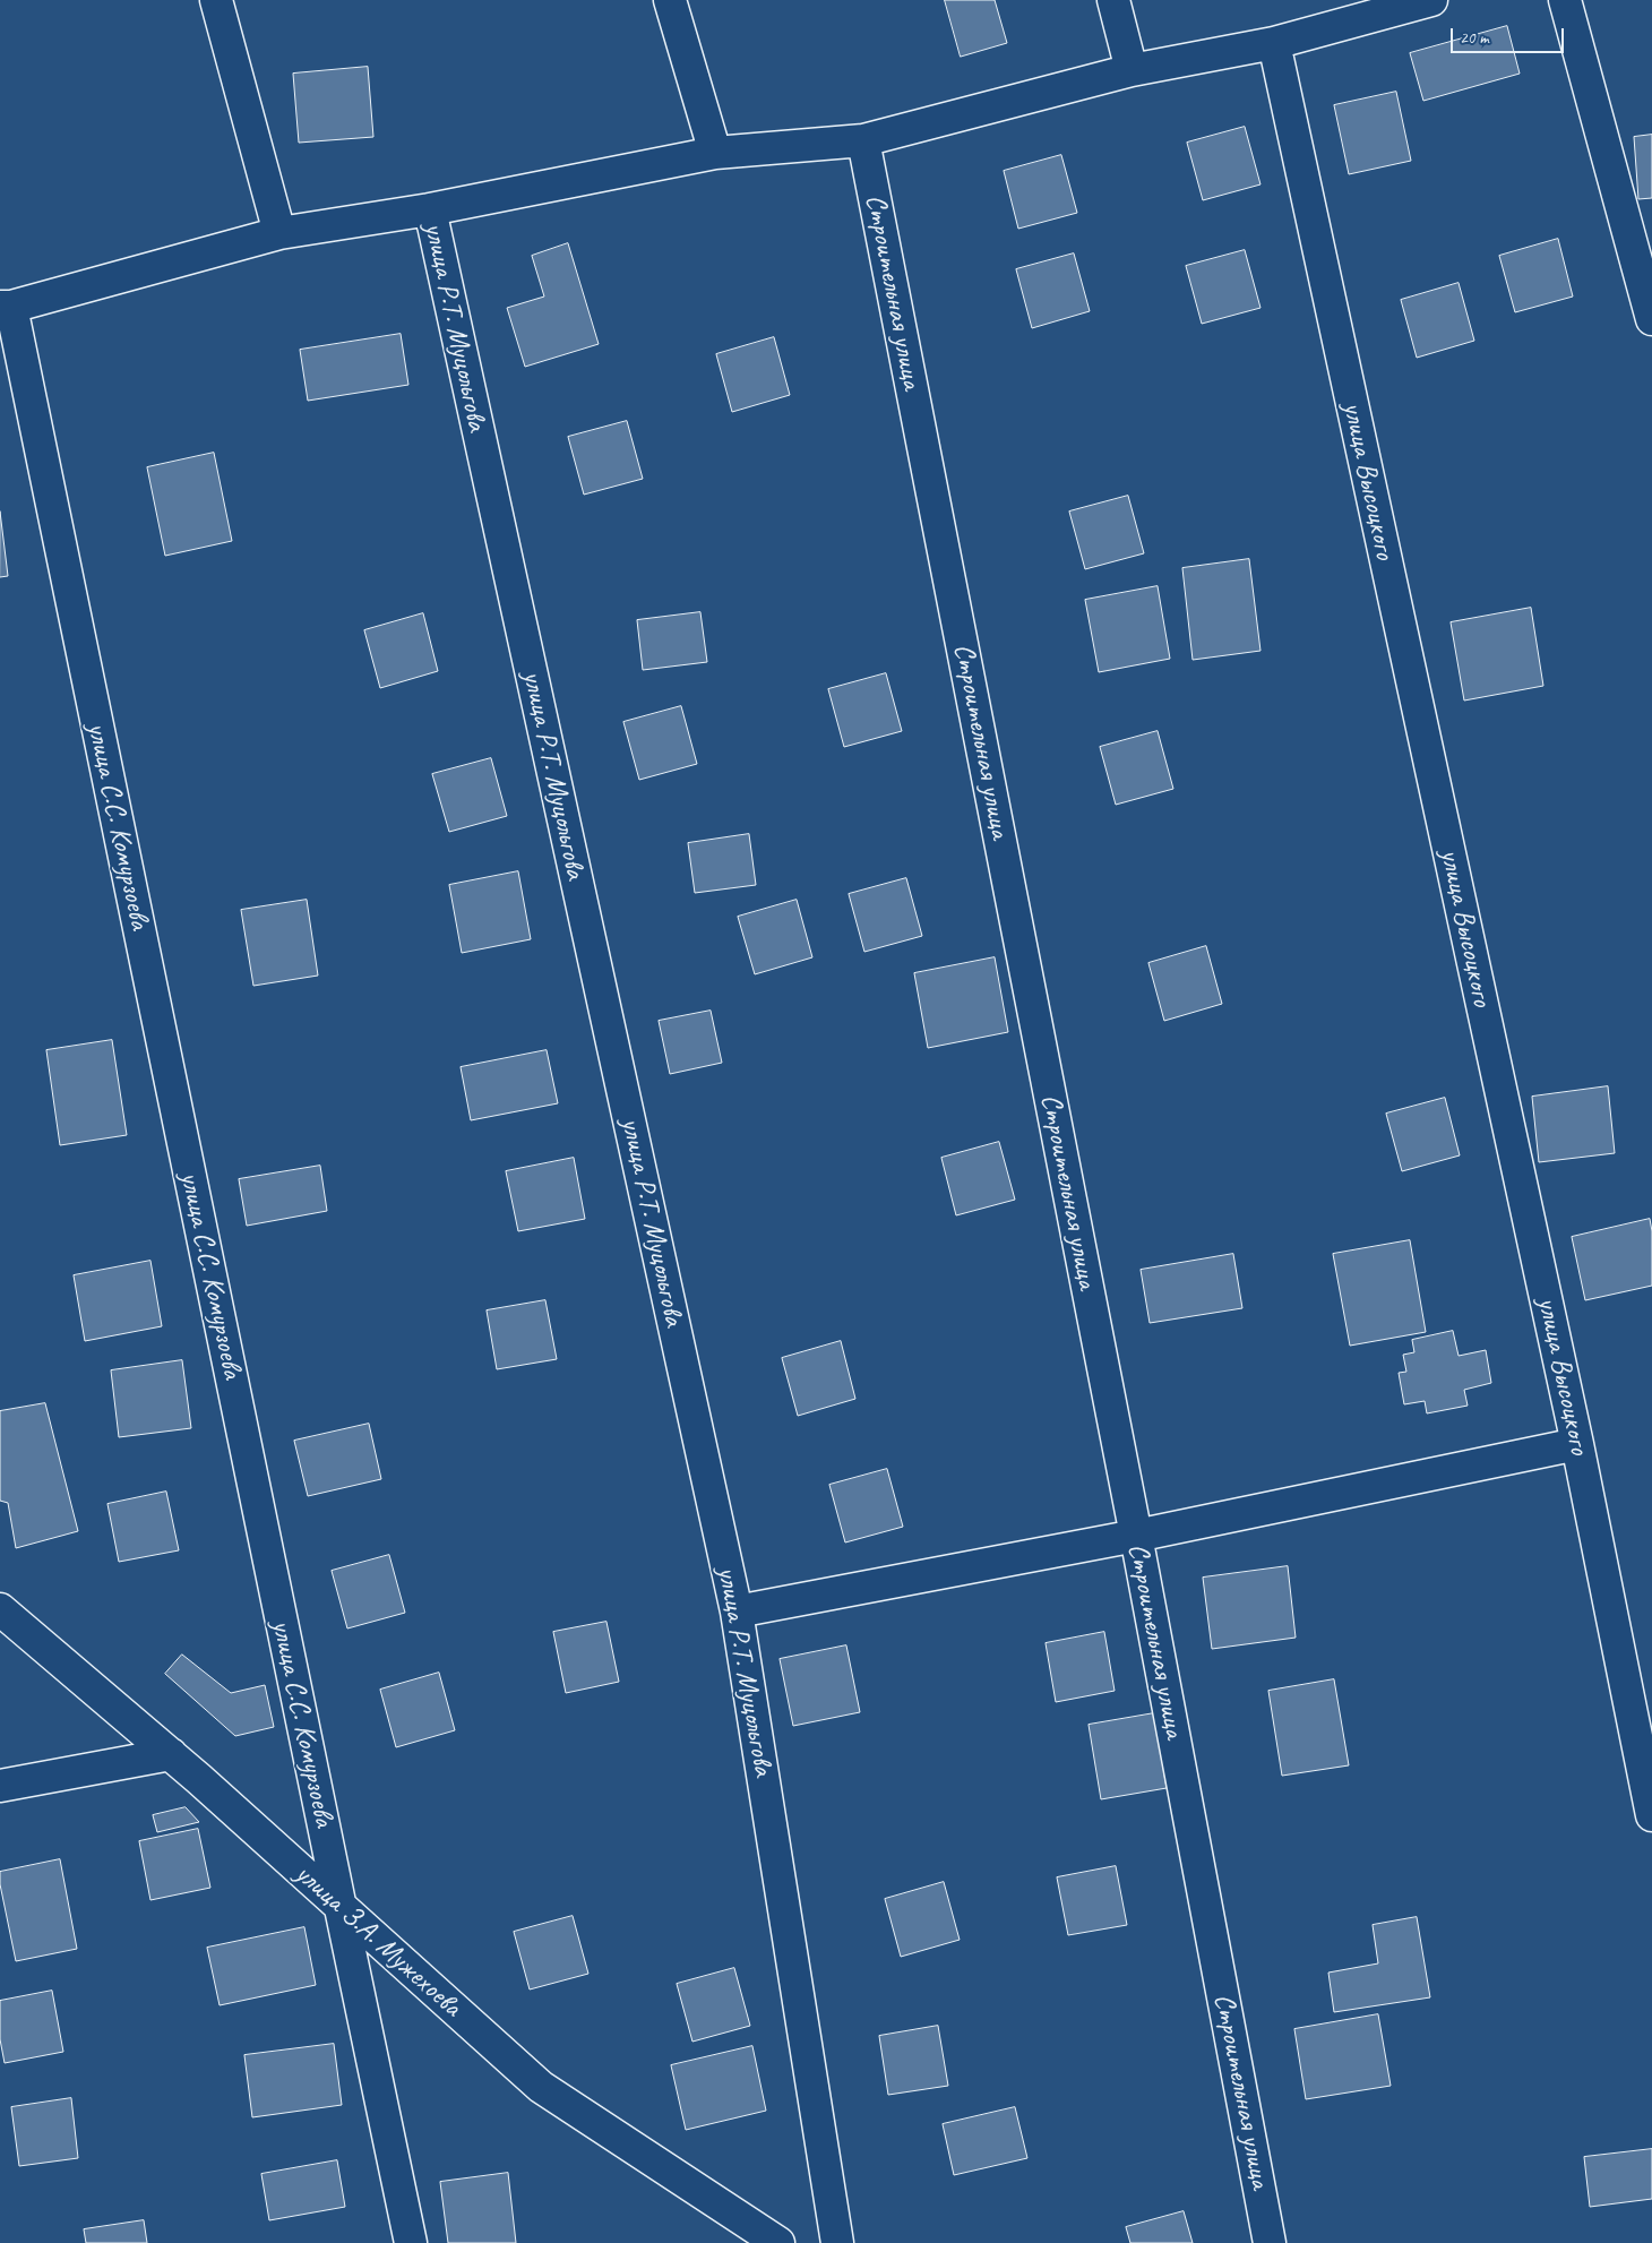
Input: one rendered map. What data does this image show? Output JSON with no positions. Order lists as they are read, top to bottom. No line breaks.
{"streets":{"street":["Строительная улица","улица Р.Т. Муцольгова","улица Высоцкого","улица С.С. Комурзоева","улица З.А. Мужехоева"]},"crossings":[["улица С.С. Комурзоева","улица З.А. Мужехоева"]],"scale_bar":"20 m"}
